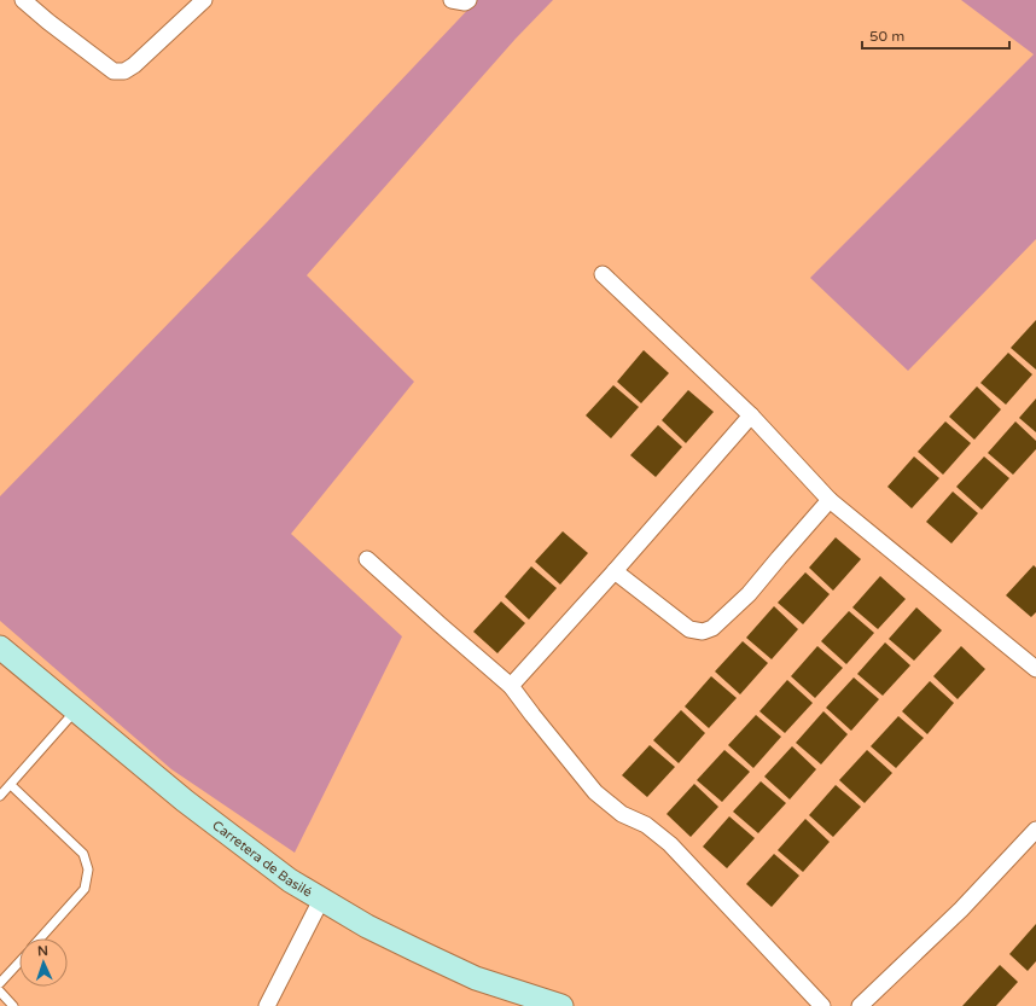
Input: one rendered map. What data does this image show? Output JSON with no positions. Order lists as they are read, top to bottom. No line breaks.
{"streets":{"street":["Carretera de Basilé"]},"scale_bar":"50 m","north":"top"}
